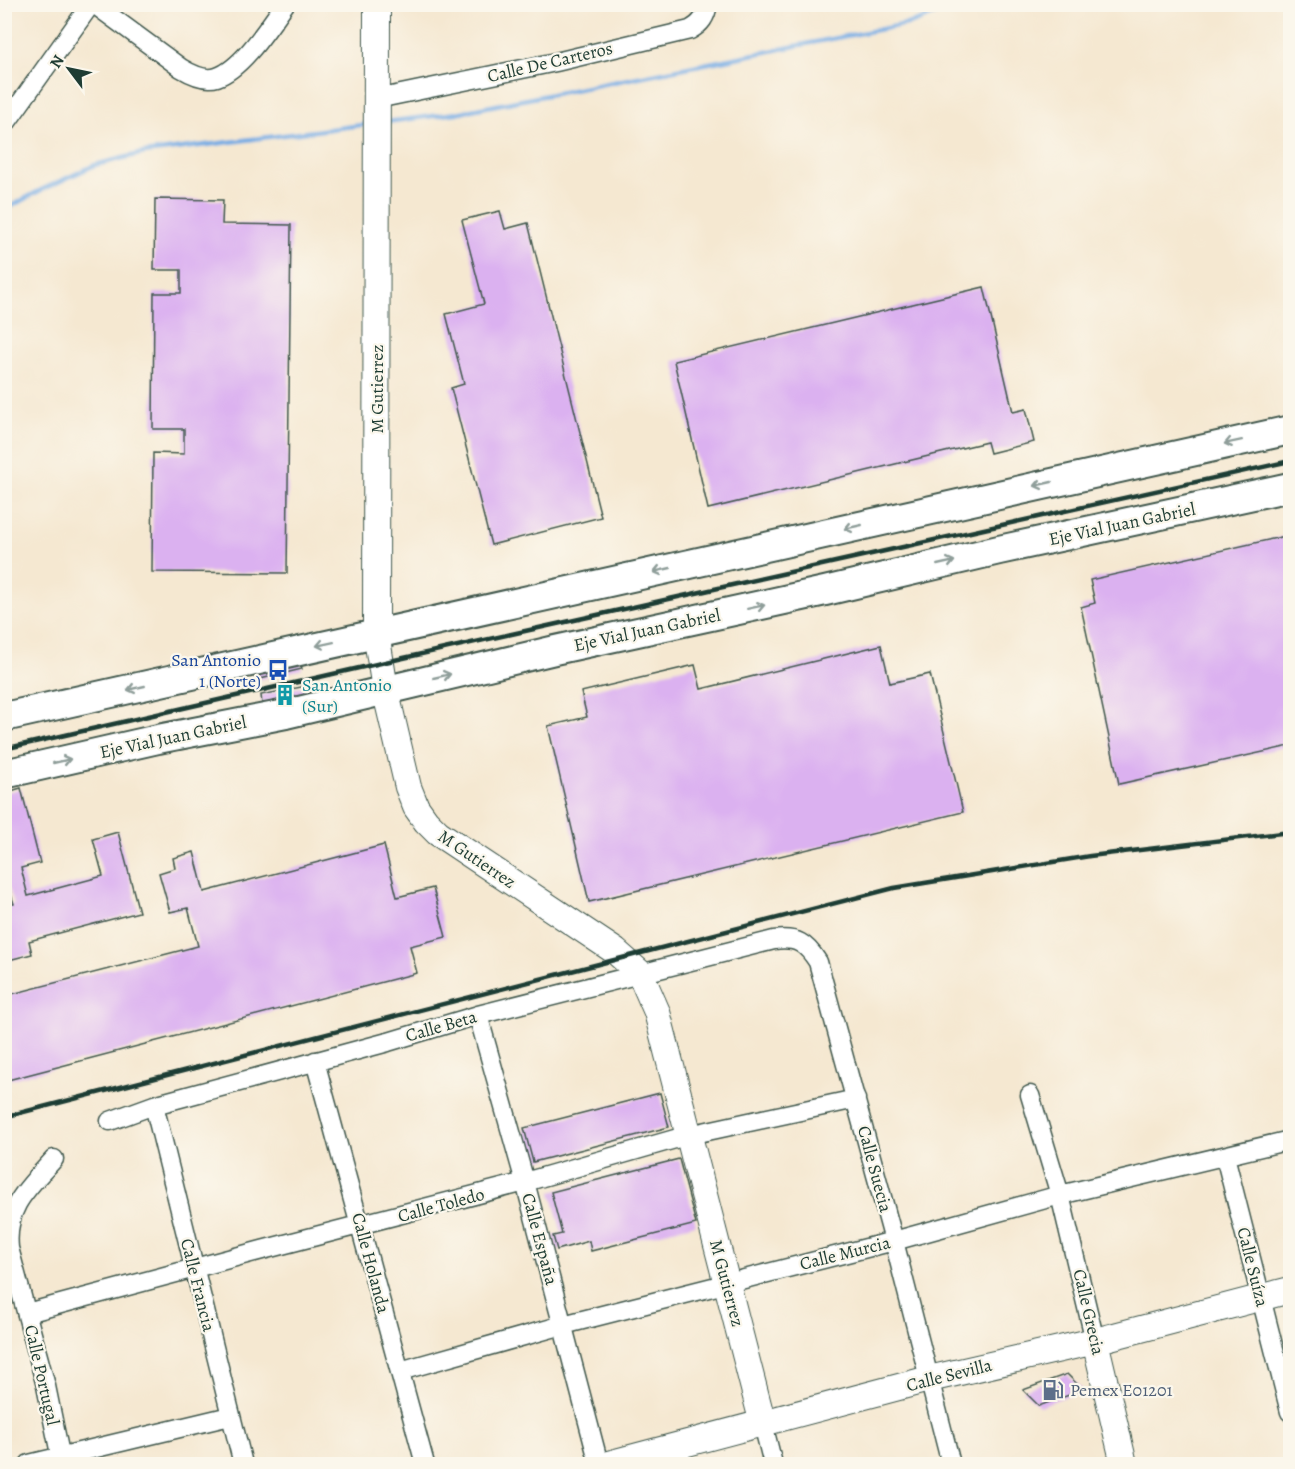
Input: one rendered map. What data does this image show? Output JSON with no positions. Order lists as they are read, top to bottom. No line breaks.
{"streets":{"main road":["Eje Vial Juan Gabriel"],"street":["Calle De Carteros","M Gutierrez","Calle Beta","Calle Suecia","Calle Toledo","Calle España","Calle Murcia","Calle Holanda","Calle Suíza","Calle Francia","Calle Grecia","Calle Portugal","Calle Sevilla"]},"crossings":[["Calle De Carteros","M Gutierrez"],["M Gutierrez","Eje Vial Juan Gabriel"],["M Gutierrez","Calle Beta"],["M Gutierrez","Calle Toledo"],["M Gutierrez","Calle Murcia"],["M Gutierrez","Calle Sevilla"],["Calle Beta","Calle Suecia"],["Calle Beta","Calle España"],["Calle Beta","Calle Holanda"],["Calle Beta","Calle Francia"],["Calle Suecia","Calle Toledo"],["Calle Suecia","Calle Murcia"],["Calle Suecia","Calle Sevilla"],["Calle Toledo","Calle España"],["Calle Toledo","Calle Holanda"],["Calle Toledo","Calle Francia"],["Calle Toledo","Calle Portugal"],["Calle España","Calle Murcia"],["Calle Murcia","Calle Holanda"],["Calle Murcia","Calle Suíza"],["Calle Murcia","Calle Grecia"],["Calle Suíza","Calle Sevilla"],["Calle Grecia","Calle Sevilla"]],"places":{"bus stop":["San Antonio 1 (Norte)"],"building":["San Antonio (Sur)"],"fuel station":["Pemex E01201"]},"north":"top left"}
